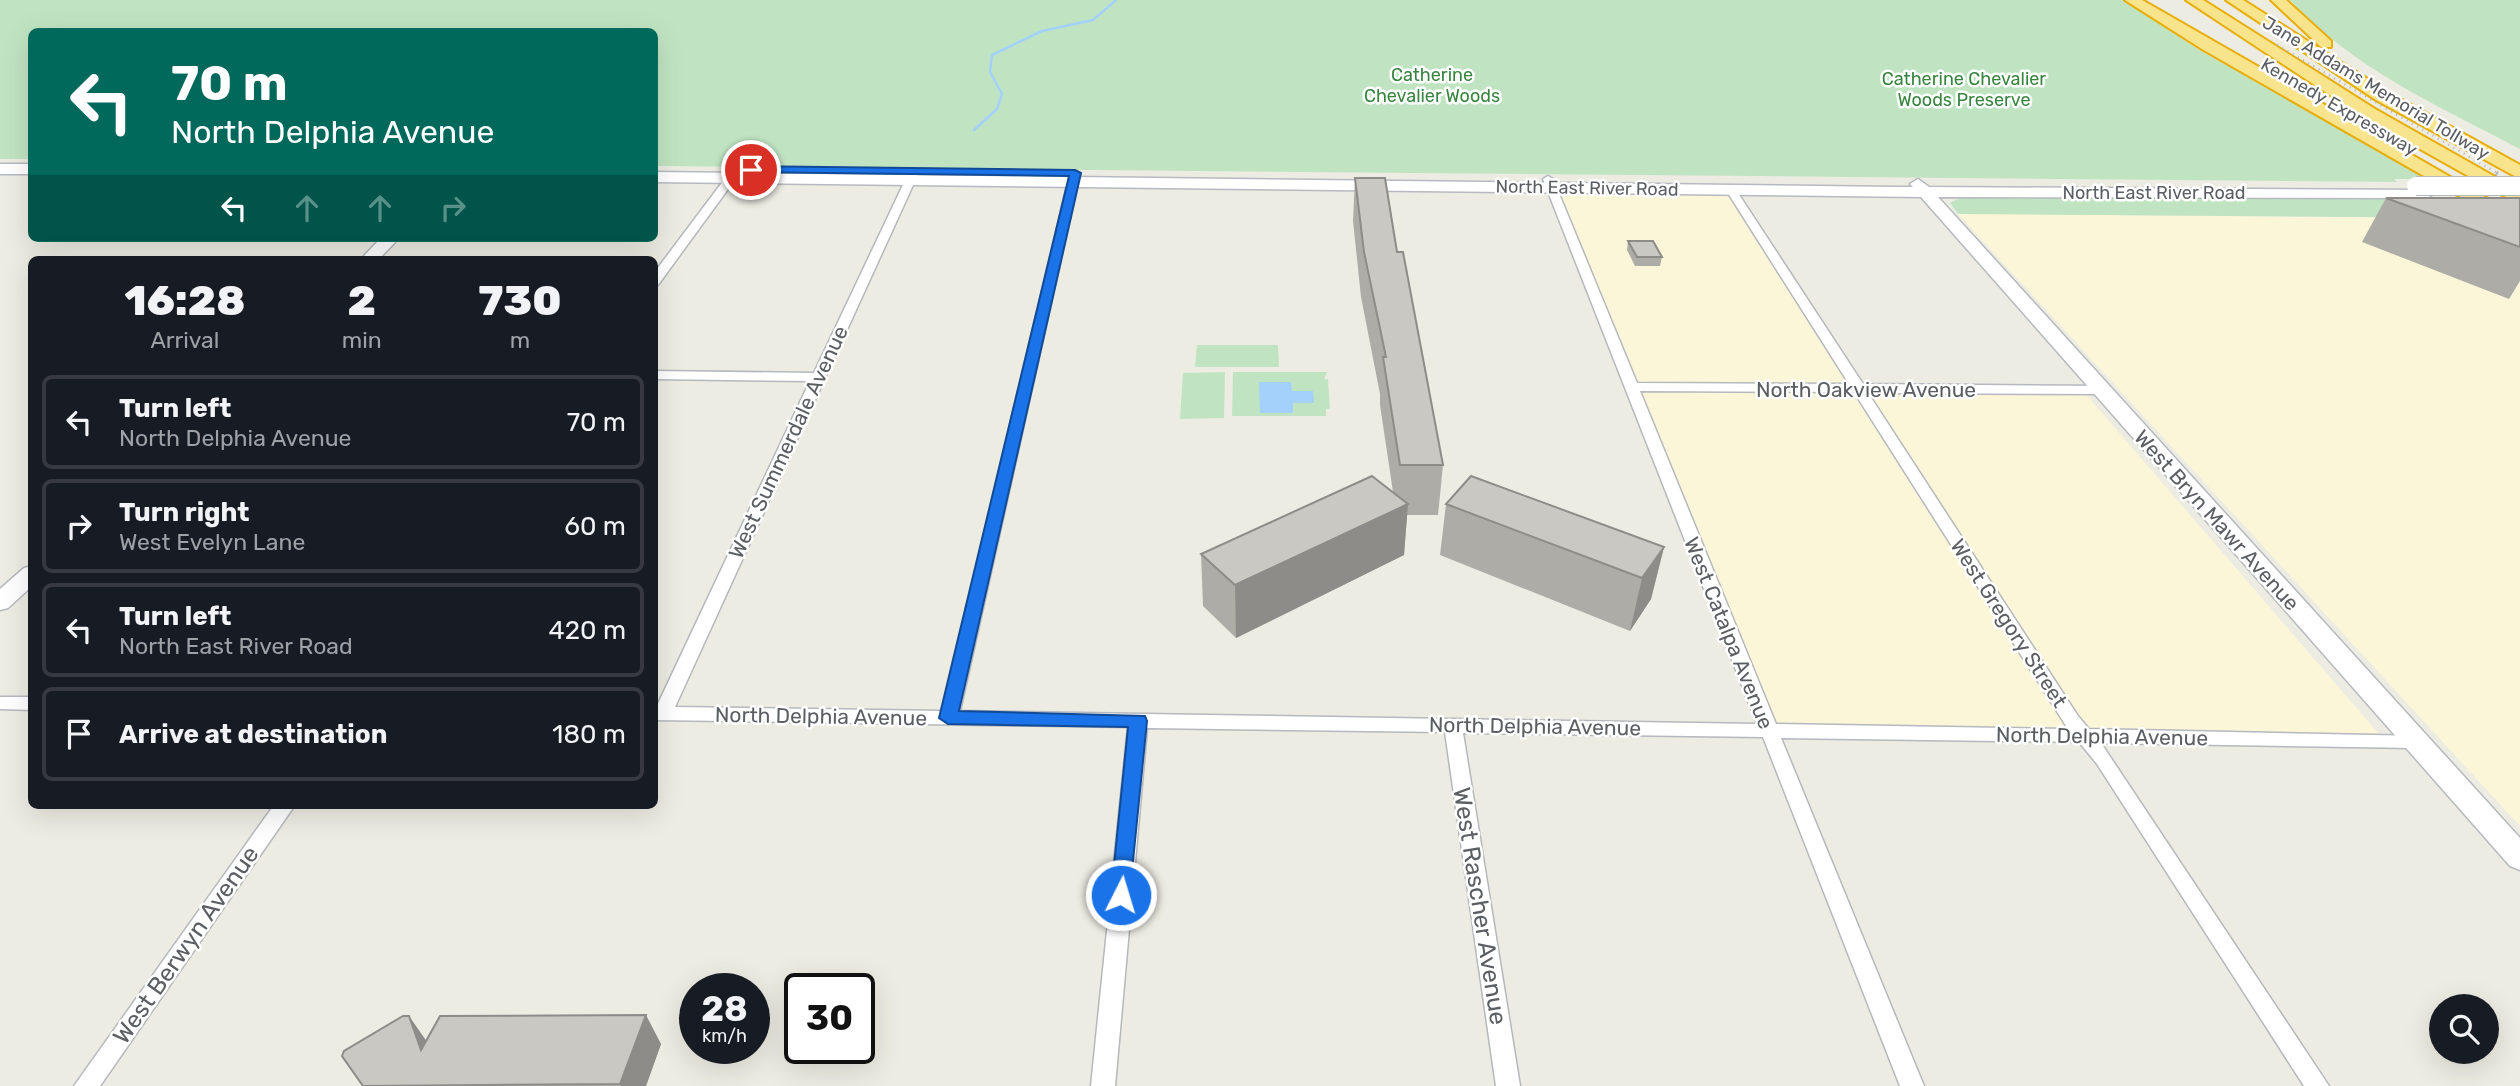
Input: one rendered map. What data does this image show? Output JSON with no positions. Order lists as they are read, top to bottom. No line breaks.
{"streets":{"highway":["Jane Addams Memorial Tollway","Kennedy Expressway"],"main road":["North East River Road","West Bryn Mawr Avenue"],"street":["North Oakview Avenue","West Summerdale Avenue","West Gregory Street","West Catalpa Avenue","North Delphia Avenue","West Rascher Avenue","West Berwyn Avenue"]},"crossings":[["North East River Road","West Summerdale Avenue"],["North East River Road","West Bryn Mawr Avenue"],["North East River Road","West Gregory Street"],["North East River Road","West Catalpa Avenue"],["North Oakview Avenue","West Bryn Mawr Avenue"],["North Oakview Avenue","West Gregory Street"],["North Oakview Avenue","West Catalpa Avenue"],["West Summerdale Avenue","North Delphia Avenue"],["West Bryn Mawr Avenue","North Delphia Avenue"],["West Gregory Street","North Delphia Avenue"],["West Catalpa Avenue","North Delphia Avenue"],["North Delphia Avenue","West Rascher Avenue"]],"parks":["Catherine Chevalier Woods","Catherine Chevalier Woods Preserve"],"page":{"turn":["70 m","North Delphia Avenue"],"eta":["16:28","Arrival","2","min","730","m"],"list":[{"name":"Turn left","note":"North Delphia Avenue","value":"70 m"},{"name":"Turn right","note":"West Evelyn Lane","value":"60 m"},{"name":"Turn left","note":"North East River Road","value":"420 m"},{"name":"Arrive at destination","value":"180 m"}],"speed":"28 km/h","limit":"30"}}
